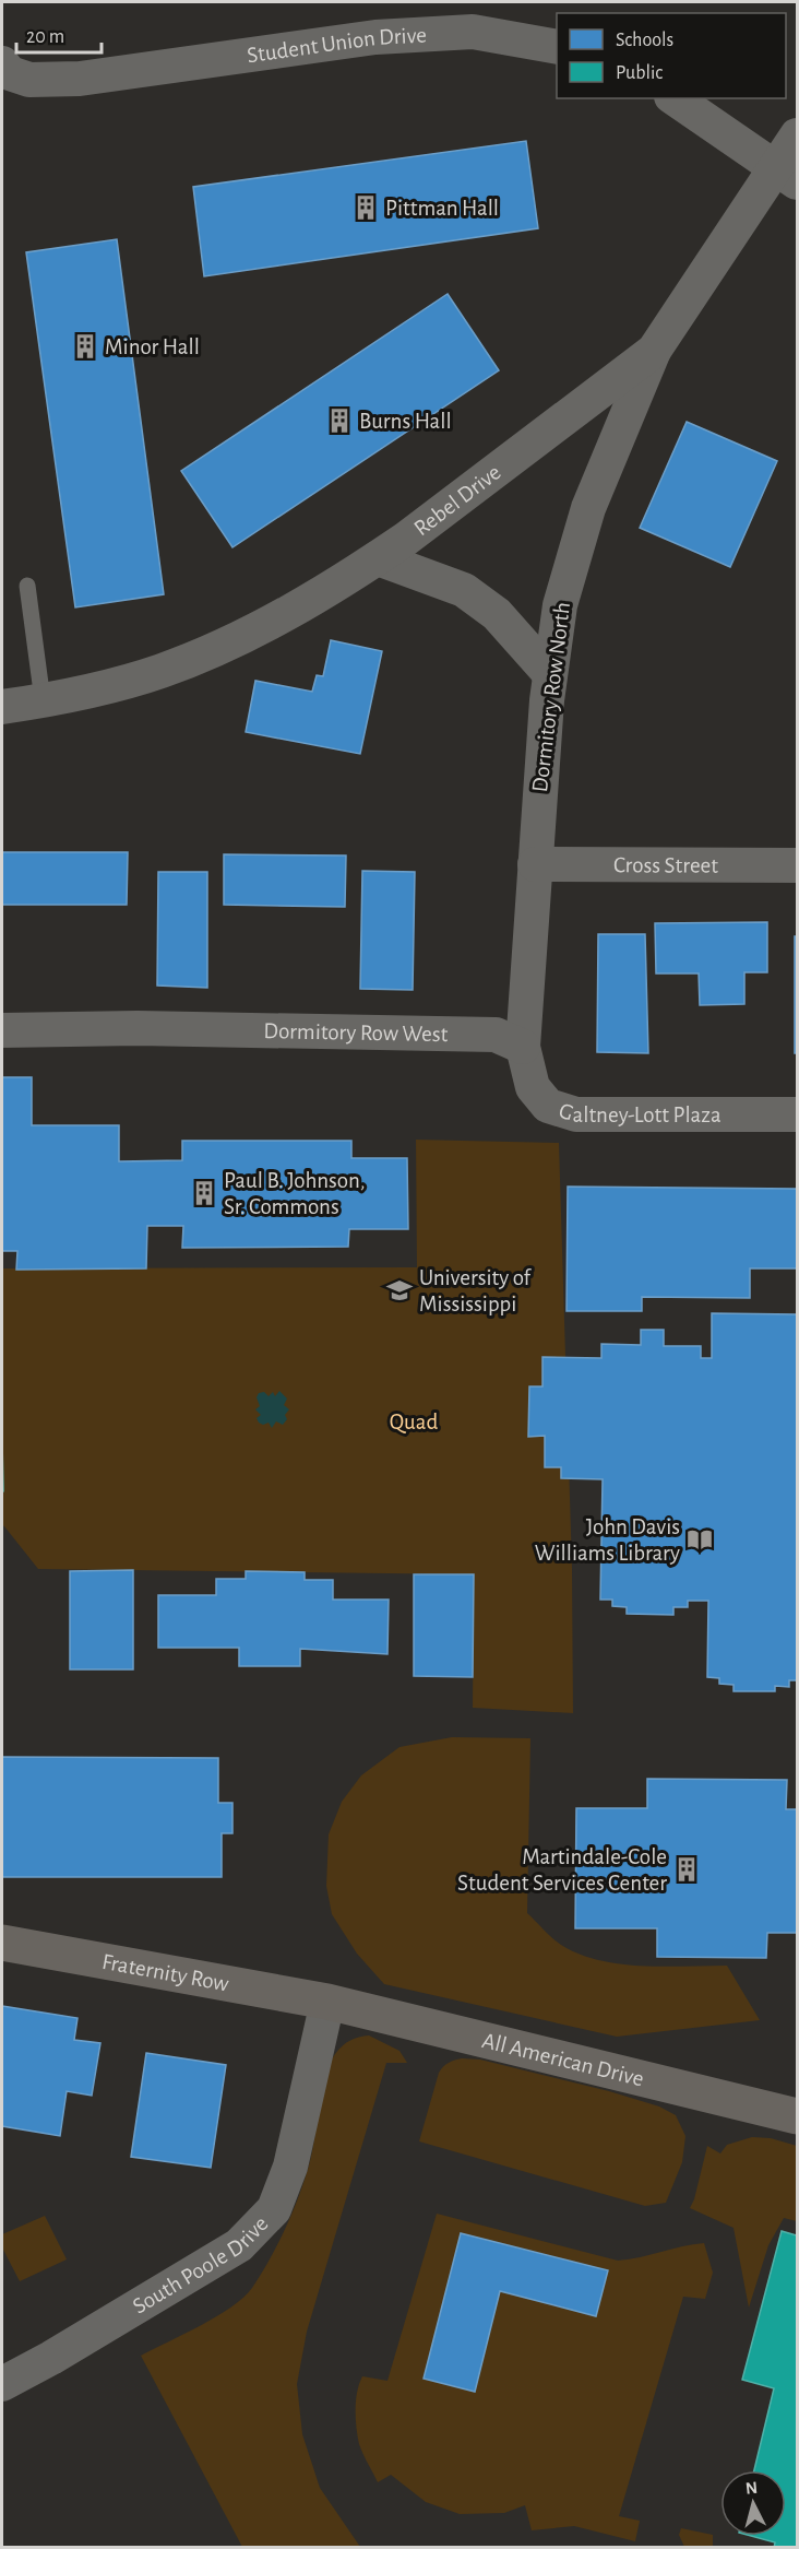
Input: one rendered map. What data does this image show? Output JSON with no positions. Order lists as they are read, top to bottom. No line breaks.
{"streets":{"street":["Student Union Drive","Rebel Drive","Dormitory Row North","Cross Street","Dormitory Row West","Galtney-Lott Plaza","Fraternity Row","All American Drive","South Poole Drive"]},"crossings":[["Rebel Drive","Dormitory Row North"],["Dormitory Row North","Cross Street"],["Dormitory Row West","Galtney-Lott Plaza"],["Fraternity Row","All American Drive"],["Fraternity Row","South Poole Drive"],["All American Drive","South Poole Drive"]],"parks":["Quad"],"places":{"building":["Pittman Hall","Minor Hall","Burns Hall","Paul B. Johnson, Sr. Commons","Martindale-Cole Student Services Center"],"school or university":["University of Mississippi"],"library":["John Davis Williams Library"]},"legend":["Schools","Public"],"scale_bar":"20 m","north":"top"}
